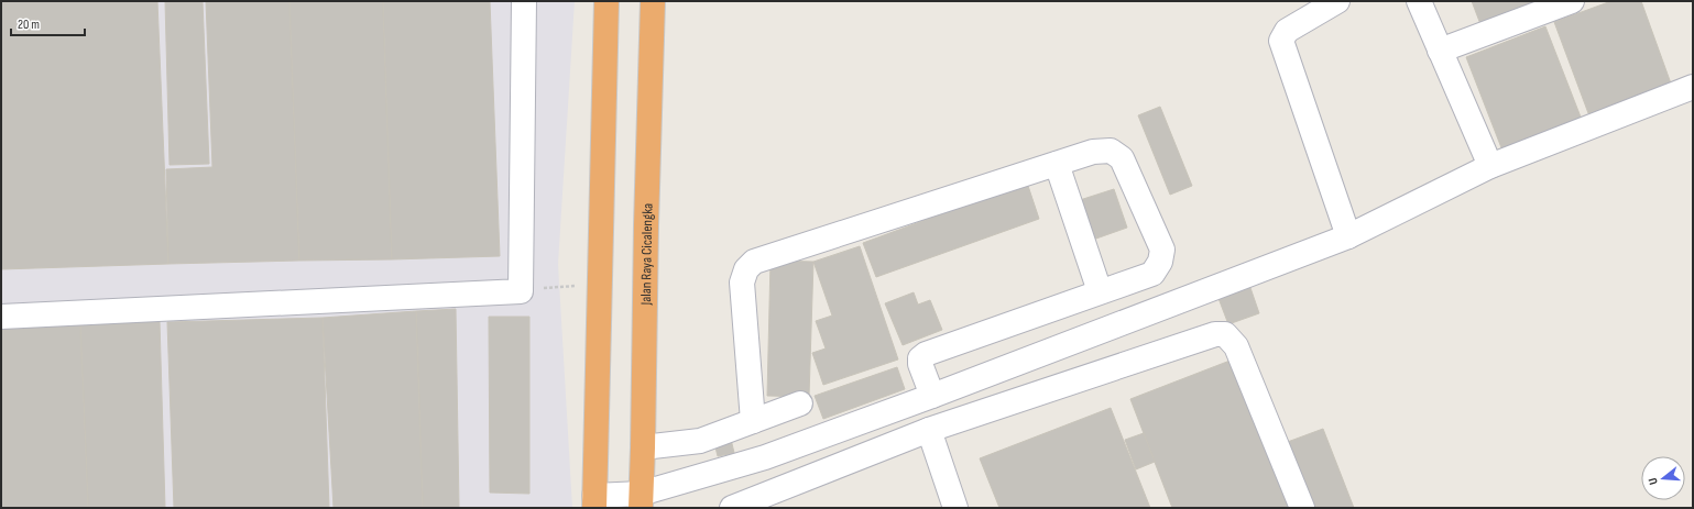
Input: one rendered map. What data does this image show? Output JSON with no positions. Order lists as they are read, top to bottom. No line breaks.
{"streets":{"highway":["Jalan Raya Cicalengka"]},"scale_bar":"20 m","north":"left"}
